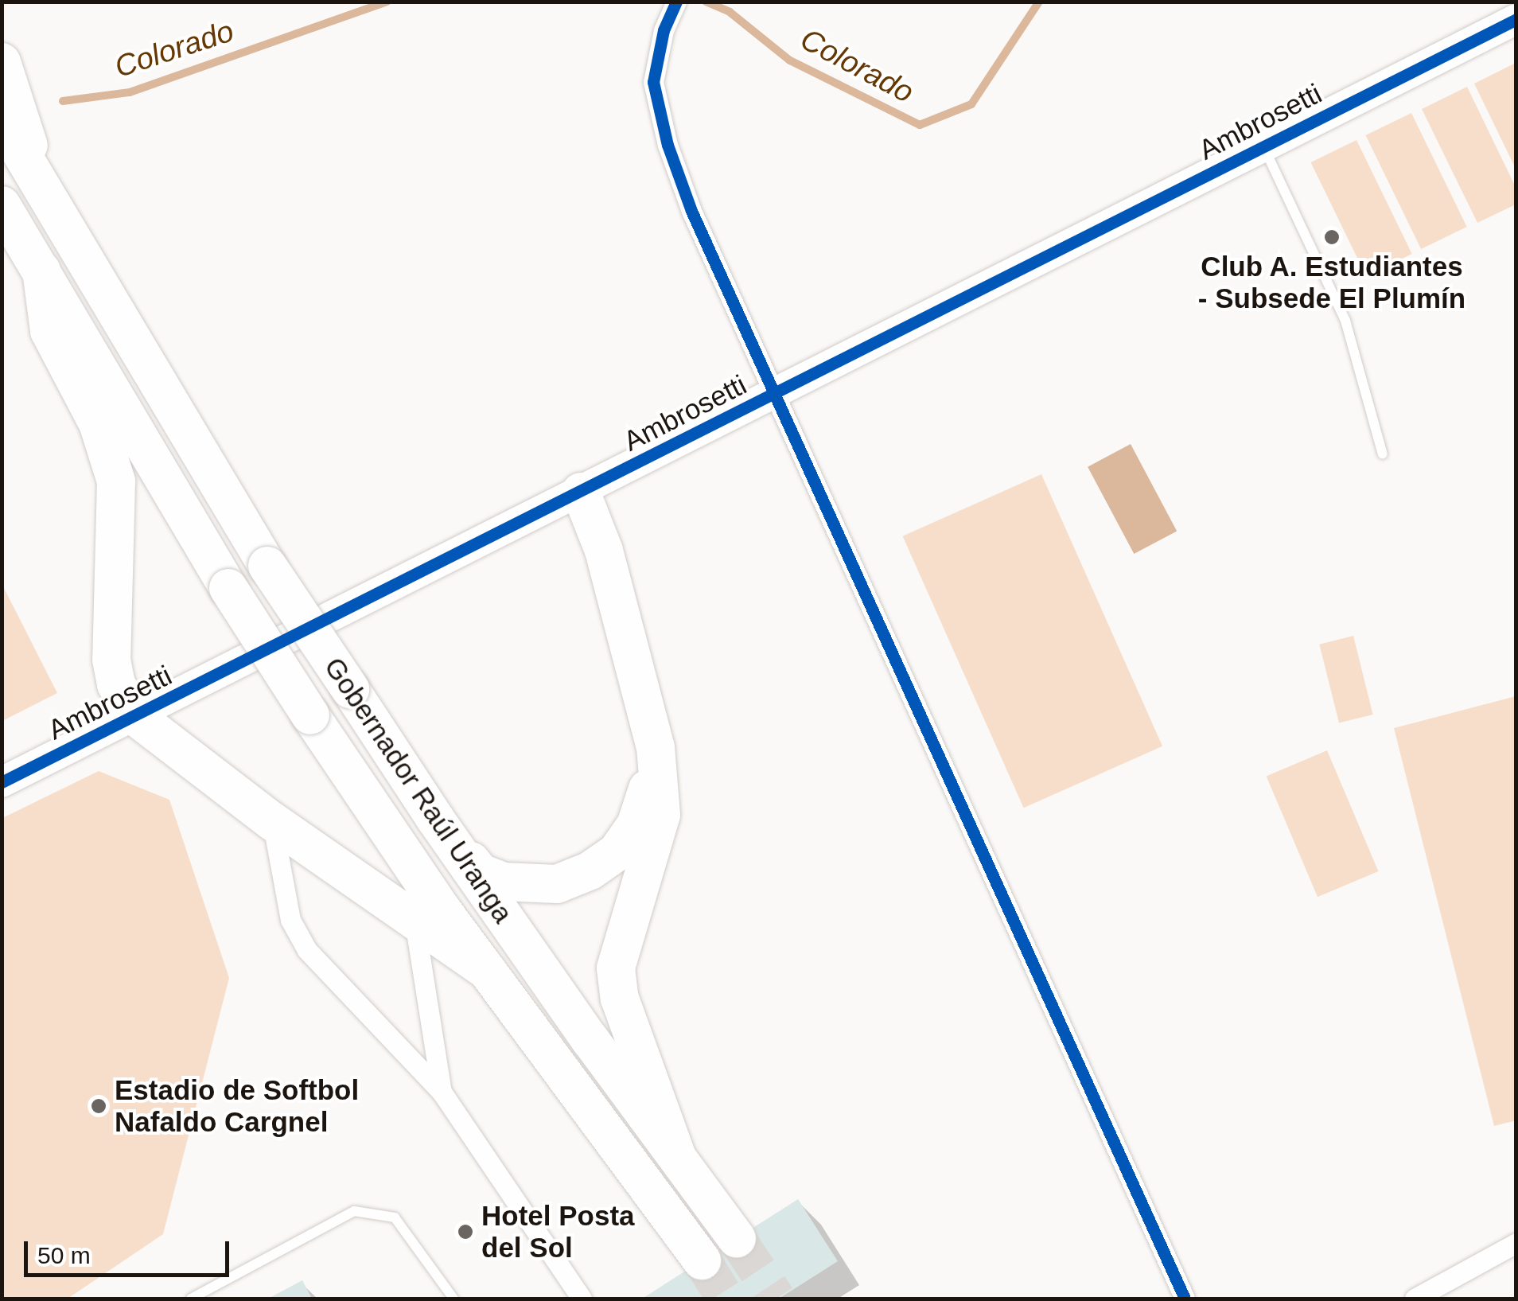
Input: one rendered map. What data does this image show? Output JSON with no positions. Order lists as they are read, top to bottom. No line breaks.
{"streets":{"highway":["Gobernador Raúl Uranga"],"street":["Ambrosetti"]},"water":["Colorado"],"places":["Club A. Estudiantes - Subsede El Plumín","Estadio de Softbol Nafaldo Cargnel","Hotel Posta del Sol"],"scale_bar":"50 m"}
